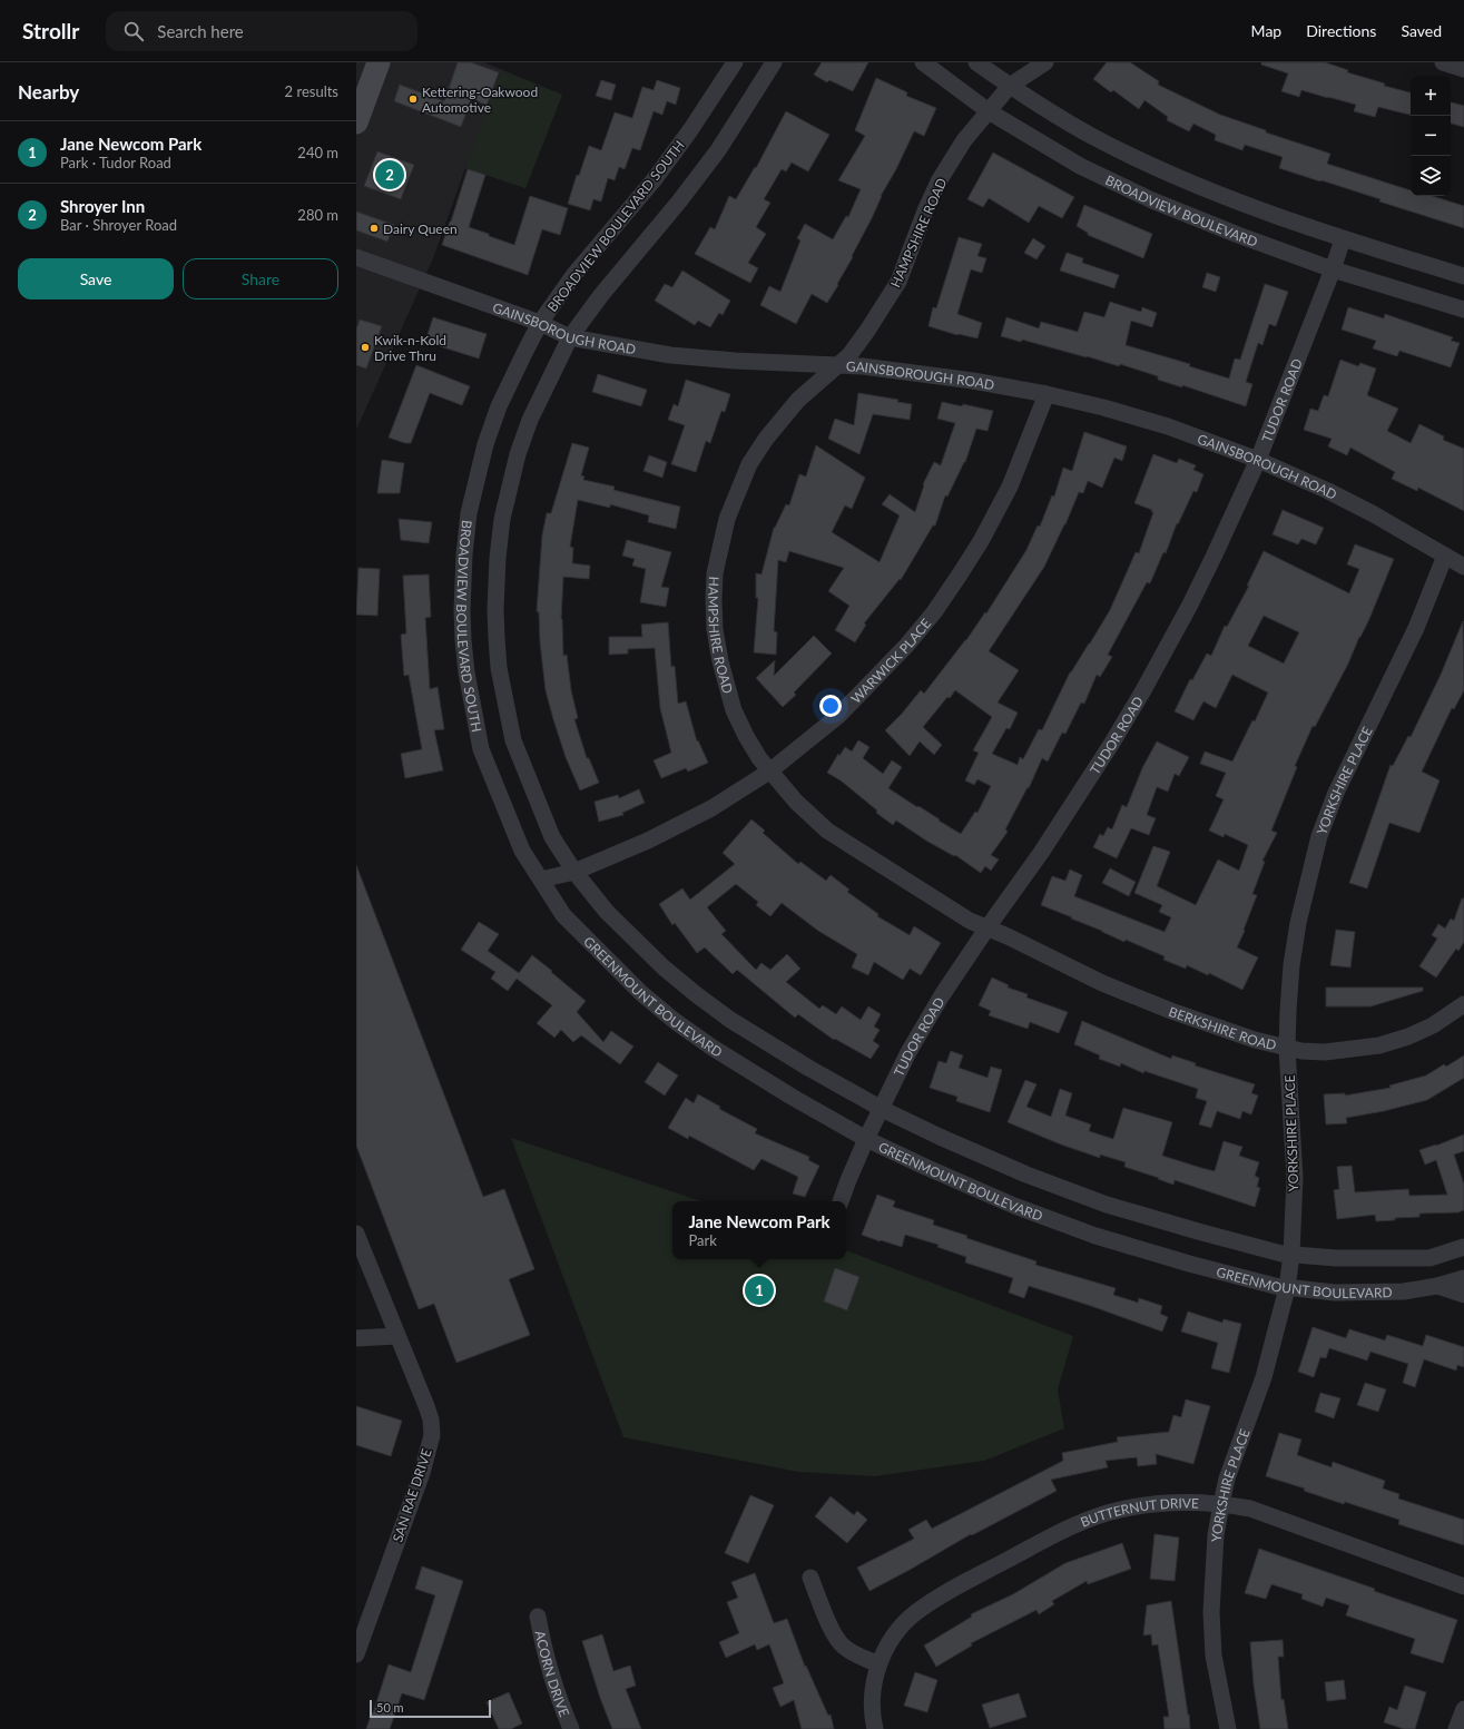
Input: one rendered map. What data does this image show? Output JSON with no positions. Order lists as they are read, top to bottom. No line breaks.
{"streets":{"street":["BROADVIEW BOULEVARD","BROADVIEW BOULEVARD SOUTH","HAMPSHIRE ROAD","GAINSBOROUGH ROAD","TUDOR ROAD","WARWICK PLACE","YORKSHIRE PLACE","GREENMOUNT BOULEVARD","BERKSHIRE ROAD","SAN RAE DRIVE","BUTTERNUT DRIVE","ACORN DRIVE"]},"crossings":[["BROADVIEW BOULEVARD","HAMPSHIRE ROAD"],["BROADVIEW BOULEVARD","TUDOR ROAD"],["BROADVIEW BOULEVARD SOUTH","GAINSBOROUGH ROAD"],["BROADVIEW BOULEVARD SOUTH","WARWICK PLACE"],["BROADVIEW BOULEVARD SOUTH","GREENMOUNT BOULEVARD"],["HAMPSHIRE ROAD","GAINSBOROUGH ROAD"],["HAMPSHIRE ROAD","TUDOR ROAD"],["HAMPSHIRE ROAD","WARWICK PLACE"],["HAMPSHIRE ROAD","BERKSHIRE ROAD"],["GAINSBOROUGH ROAD","TUDOR ROAD"],["GAINSBOROUGH ROAD","WARWICK PLACE"],["GAINSBOROUGH ROAD","YORKSHIRE PLACE"],["TUDOR ROAD","GREENMOUNT BOULEVARD"],["TUDOR ROAD","BERKSHIRE ROAD"],["WARWICK PLACE","GREENMOUNT BOULEVARD"],["YORKSHIRE PLACE","GREENMOUNT BOULEVARD"],["YORKSHIRE PLACE","BERKSHIRE ROAD"],["YORKSHIRE PLACE","BUTTERNUT DRIVE"]],"places":["Kettering-Oakwood Automotive","Dairy Queen","Kwik-n-Kold Drive Thru"],"scale_bar":"50 m","page":{"header":"Strollr","search":"Search here","nav":["Map","Directions","Saved"],"heading":["Nearby","2 results"],"map_buttons":["+","−"],"list":[{"mark":"1","name":"Jane Newcom Park","note":"Park · Tudor Road","value":"240 m"},{"mark":"2","name":"Shroyer Inn","note":"Bar · Shroyer Road","value":"280 m"}],"pins":["2","1"],"buttons":["Save","Share"],"popup":["Jane Newcom Park","Park"],"scale":"50 m"}}
